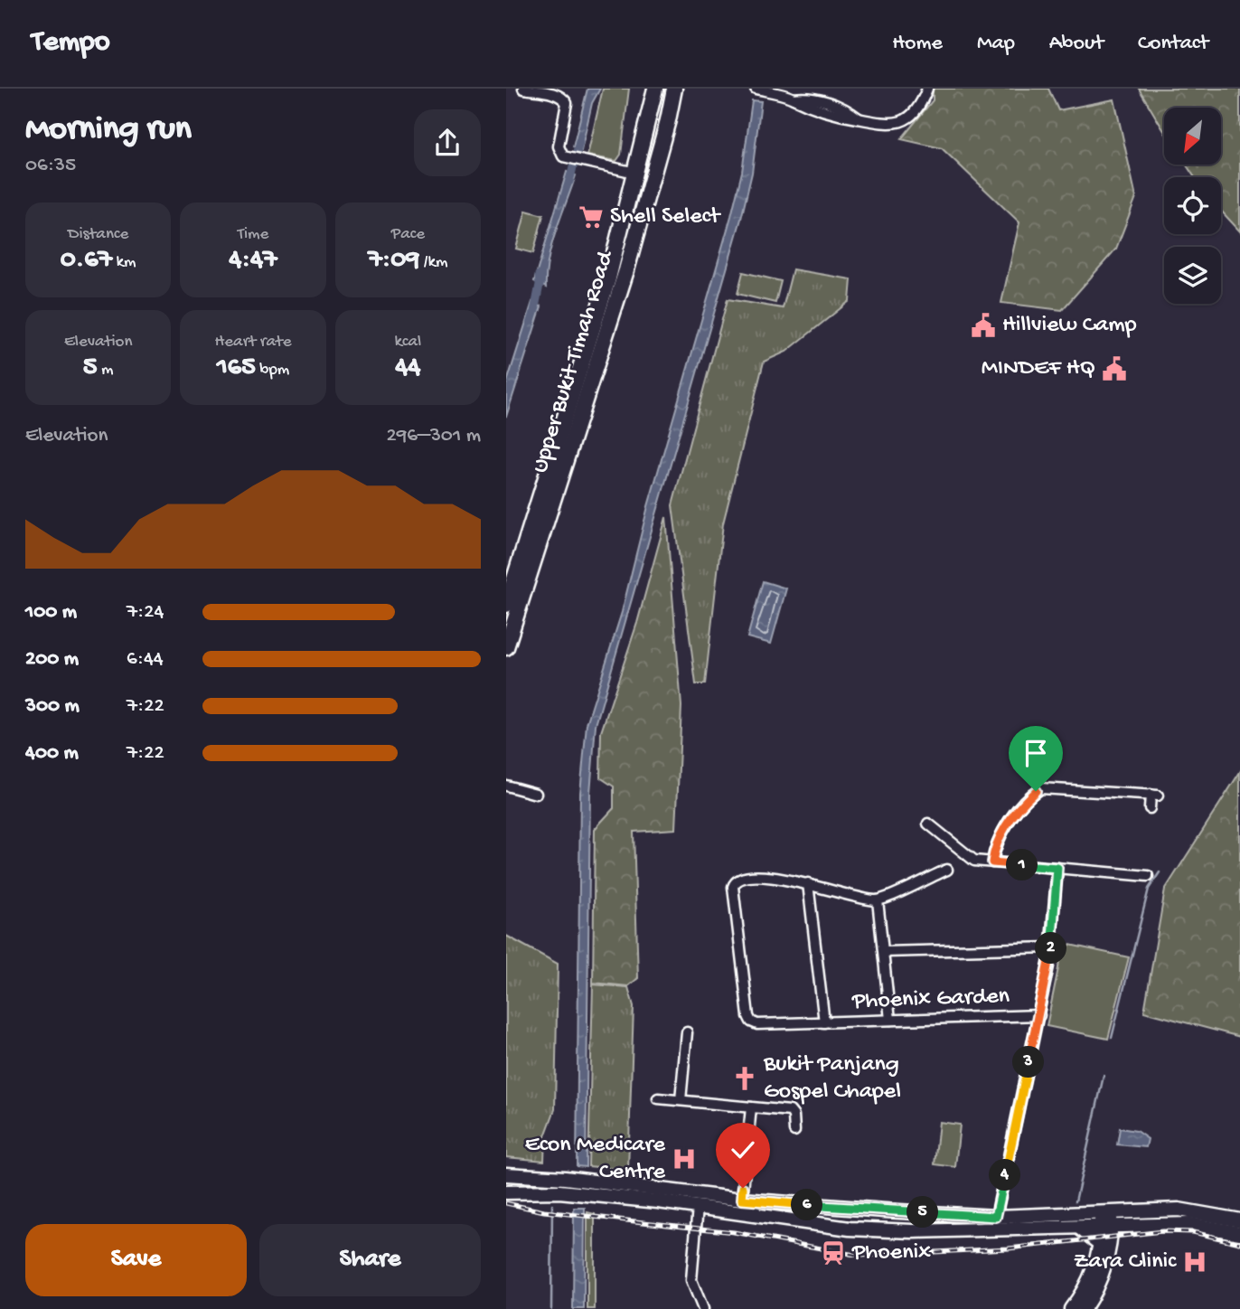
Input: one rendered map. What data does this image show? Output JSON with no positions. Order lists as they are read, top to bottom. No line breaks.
{"streets":{"highway":["Upper Bukit Timah Road"],"street":["Phoenix Garden"]},"places":{"supermarket":["Shell Select"],"public building":["Hillview Camp","MINDEF HQ"],"church":["Bukit Panjang Gospel Chapel"],"hospital":["Econ Medicare Centre","Zara Clinic"],"station":["Phoenix"]},"north":"bottom left","page":{"header":"Tempo","nav":["Home","Map","About","Contact"],"heading":["Morning run","06:35"],"stats":[["Distance","0.67 km"],["Time","4:47"],["Pace","7:09 /km"],["Elevation","5 m"],["Heart rate","165 bpm"],["kcal","44"]],"chart":["Elevation","296–301 m"],"list":[{"name":"100 m","note":"7:24"},{"name":"200 m","note":"6:44"},{"name":"300 m","note":"7:22"},{"name":"400 m","note":"7:22"}],"pins":["1","2","3","4","6","5"],"buttons":["Save","Share"]}}
